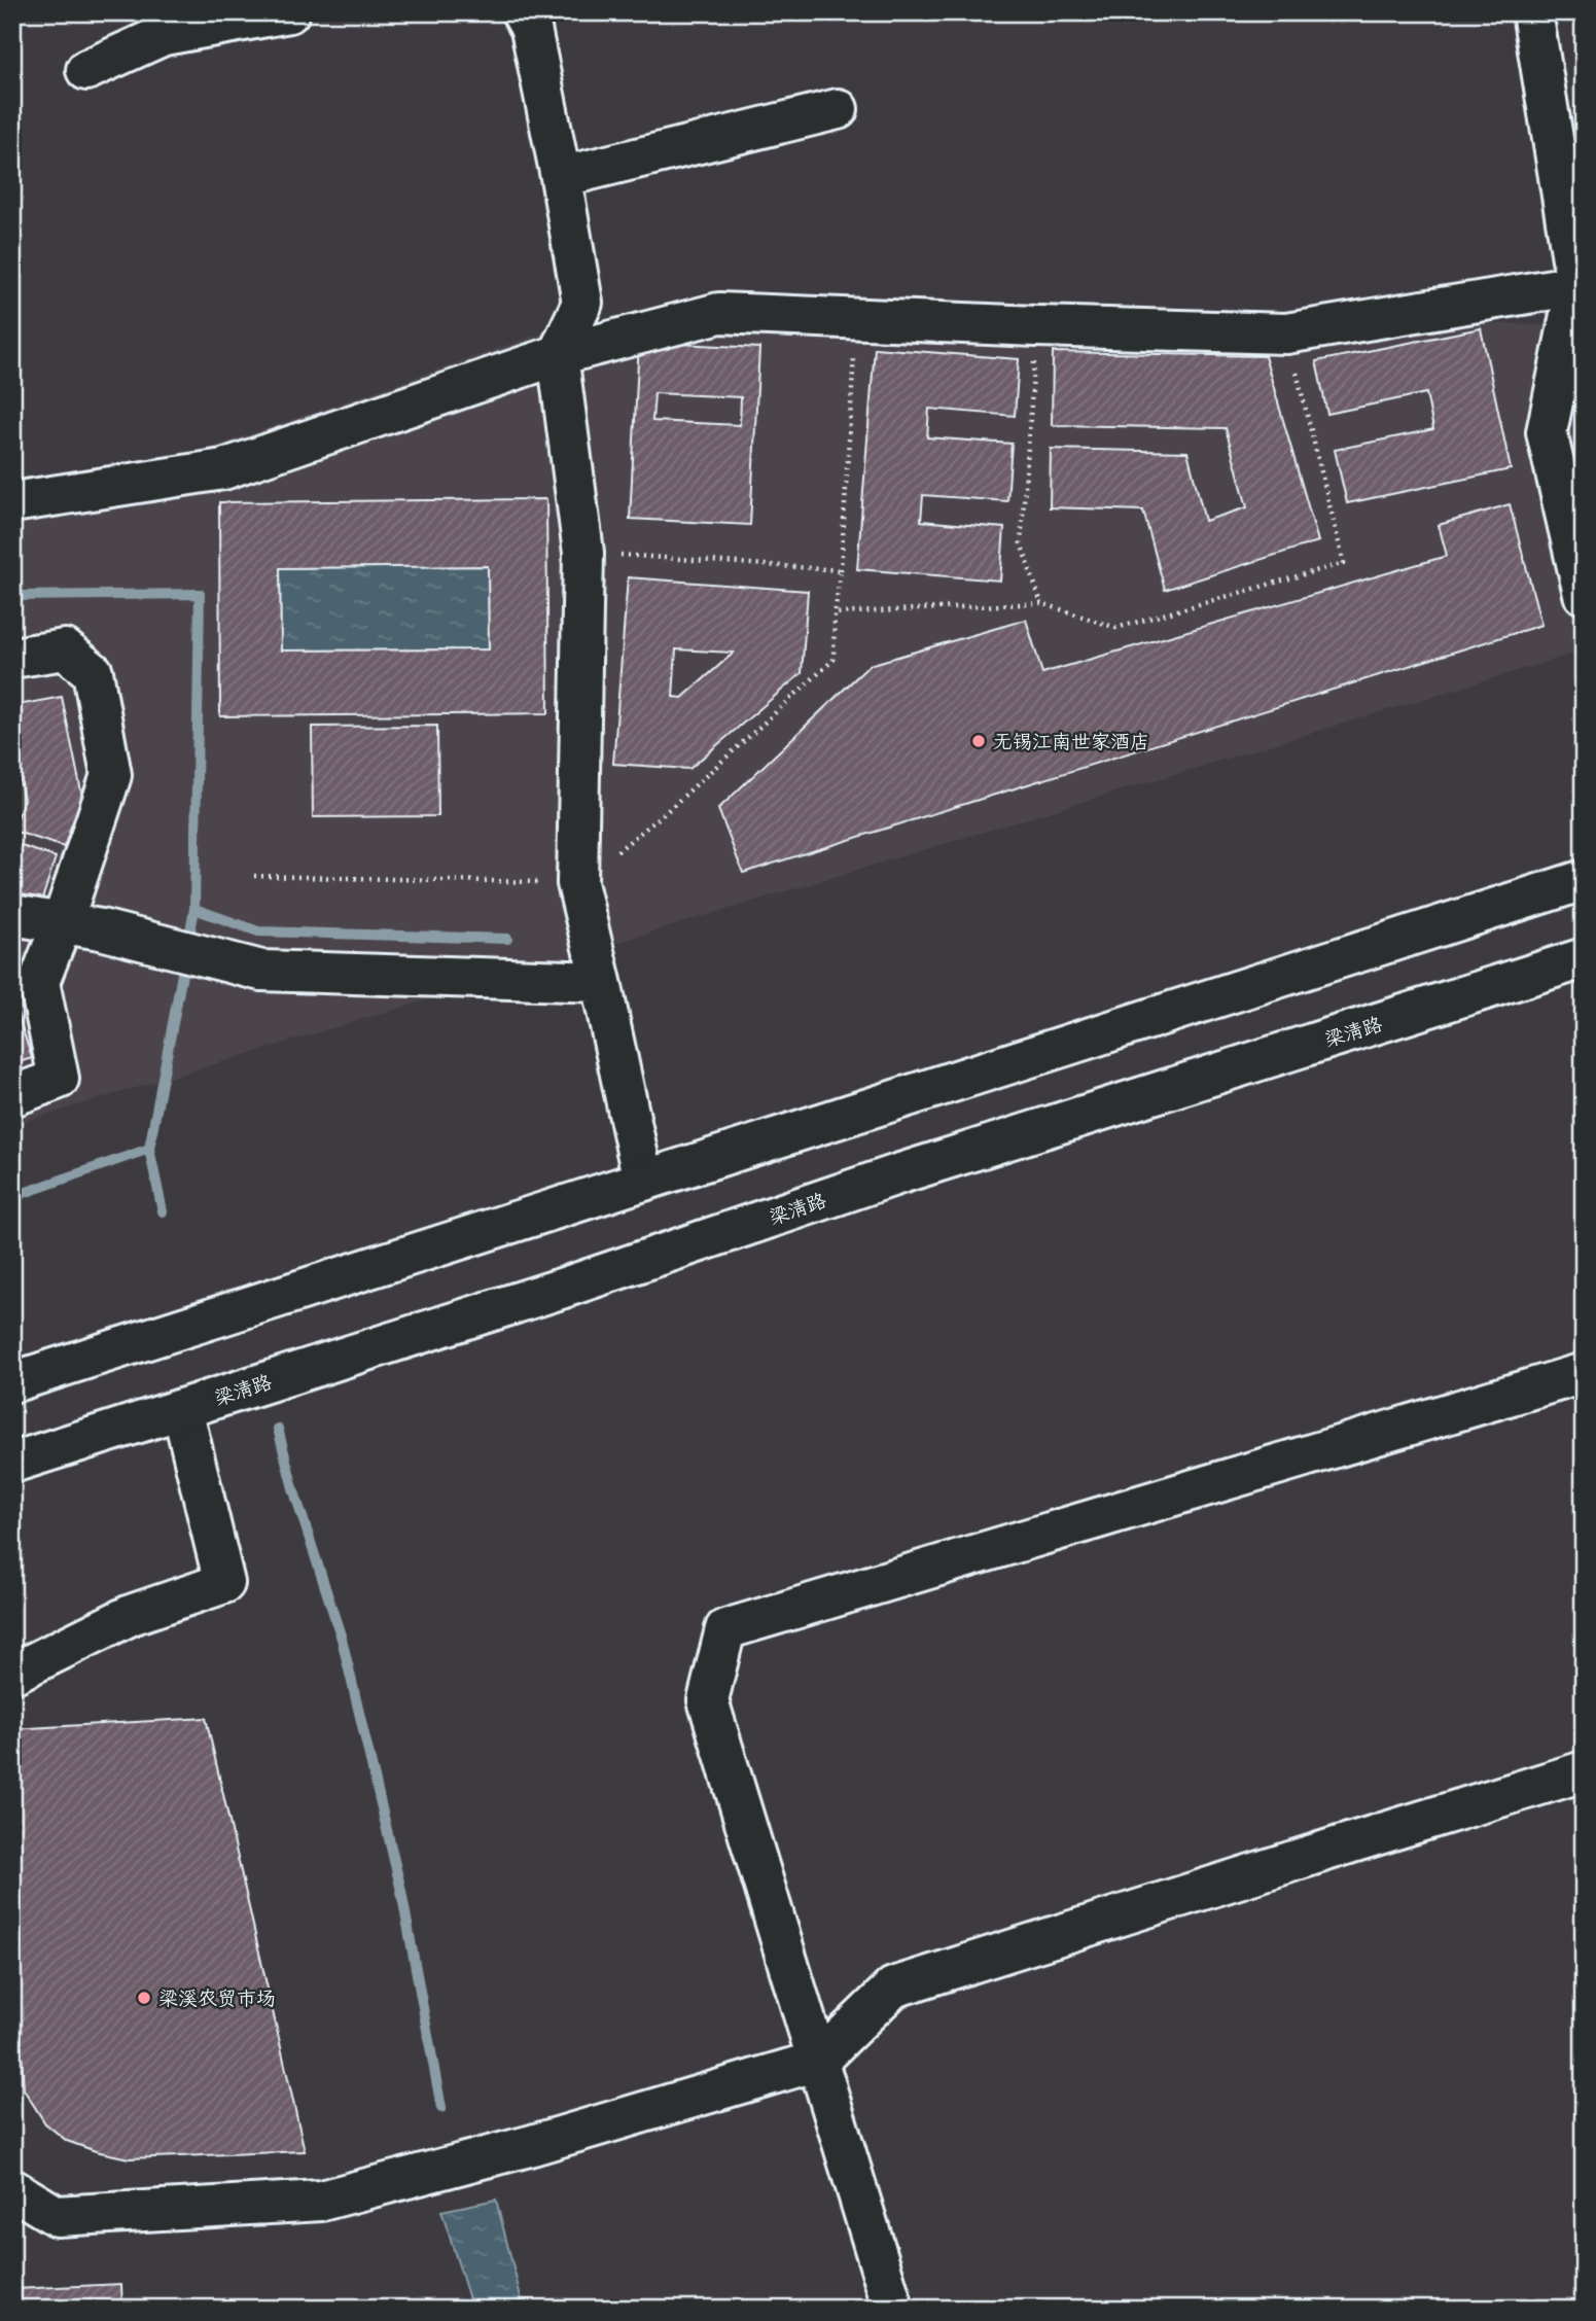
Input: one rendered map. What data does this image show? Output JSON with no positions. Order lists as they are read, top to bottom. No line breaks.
{"streets":{"main road":["梁清路"]},"places":["无锡江南世家酒店","梁溪农贸市场"]}
